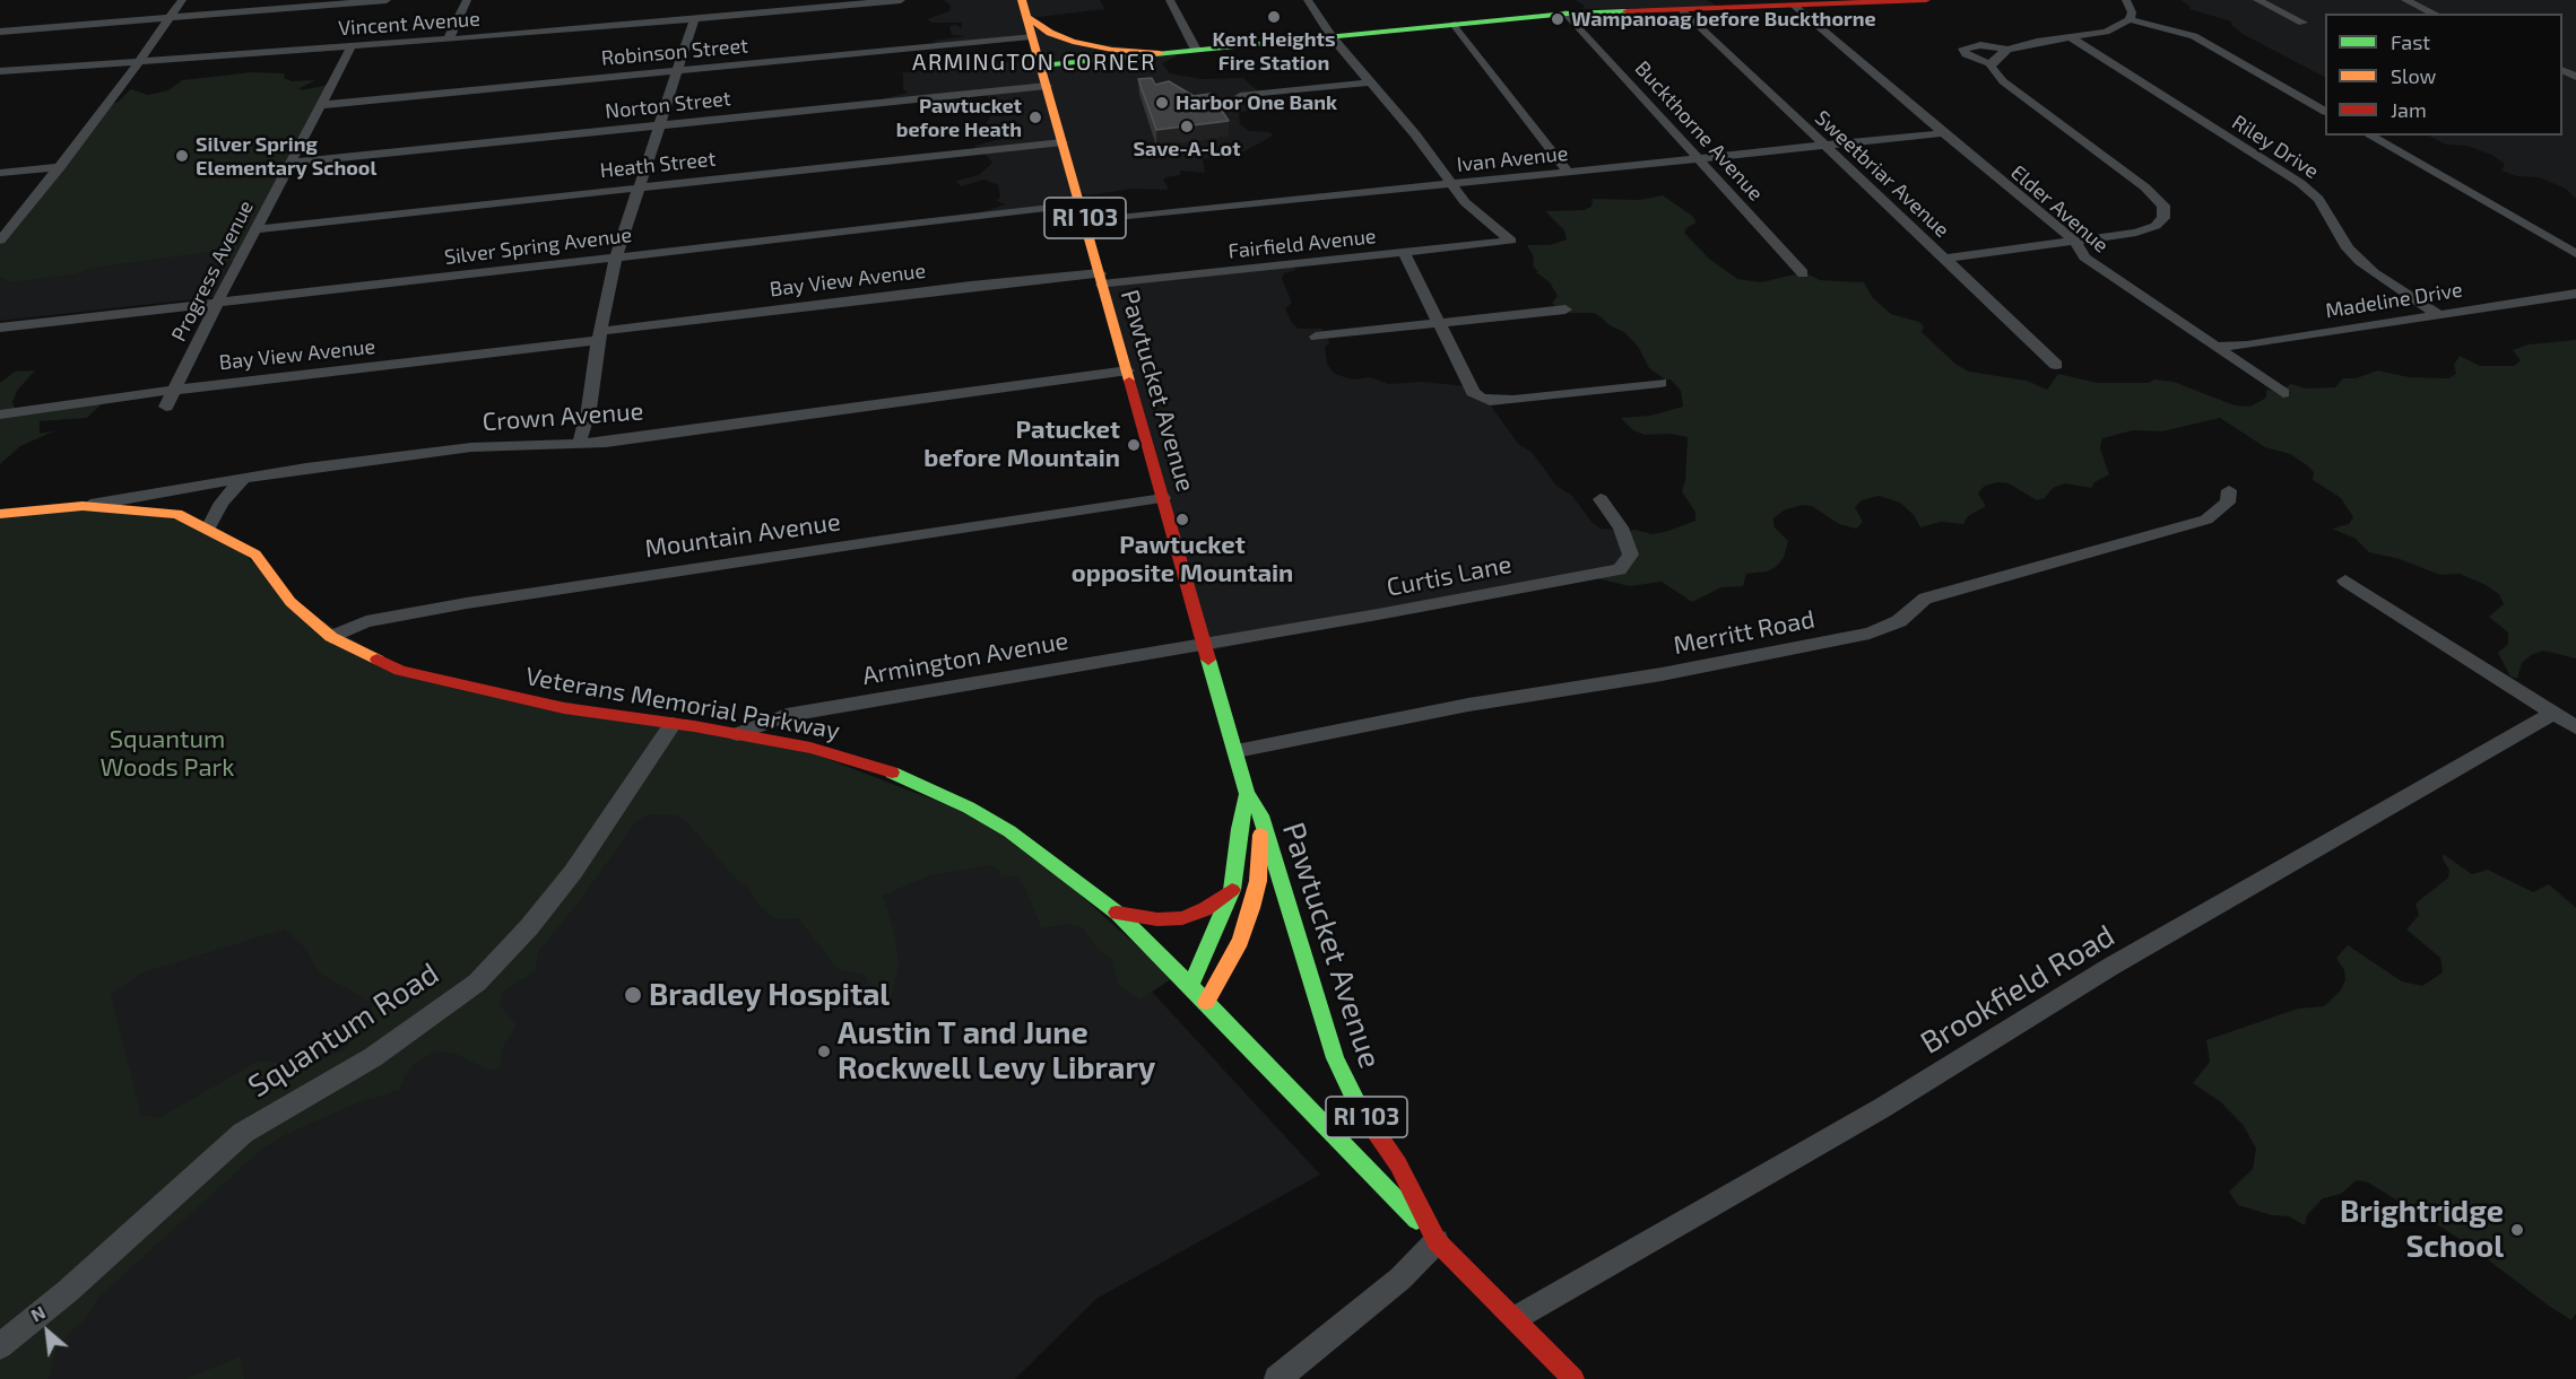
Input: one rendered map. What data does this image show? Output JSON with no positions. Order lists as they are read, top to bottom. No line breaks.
{"streets":{"main road":["RI 103","Pawtucket Avenue","Veterans Memorial Parkway"],"street":["Vincent Avenue","Robinson Street","Norton Street","Buckthorne Avenue","Riley Drive","Ivan Avenue","Heath Street","Sweetbriar Avenue","Elder Avenue","Fairfield Avenue","Silver Spring Avenue","Progress Avenue","Bay View Avenue","Madeline Drive","Crown Avenue","Mountain Avenue","Curtis Lane","Merritt Road","Armington Avenue","Brookfield Road","Squantum Road"]},"crossings":[["Vincent Avenue","Progress Avenue"],["Robinson Street","Progress Avenue"],["Robinson Street","Pawtucket Avenue"],["Norton Street","Progress Avenue"],["Norton Street","Pawtucket Avenue"],["Buckthorne Avenue","Ivan Avenue"],["Riley Drive","Madeline Drive"],["Ivan Avenue","Sweetbriar Avenue"],["Ivan Avenue","Elder Avenue"],["Ivan Avenue","Fairfield Avenue"],["Ivan Avenue","Pawtucket Avenue"],["Heath Street","Progress Avenue"],["Heath Street","Pawtucket Avenue"],["Elder Avenue","Madeline Drive"],["Fairfield Avenue","Bay View Avenue"],["Fairfield Avenue","Pawtucket Avenue"],["Silver Spring Avenue","Progress Avenue"],["Silver Spring Avenue","Pawtucket Avenue"],["Progress Avenue","Bay View Avenue"],["Bay View Avenue","Pawtucket Avenue"],["Pawtucket Avenue","Crown Avenue"],["Pawtucket Avenue","Mountain Avenue"],["Pawtucket Avenue","Curtis Lane"],["Pawtucket Avenue","Merritt Road"],["Pawtucket Avenue","Armington Avenue"],["Pawtucket Avenue","Veterans Memorial Parkway"],["Pawtucket Avenue","Brookfield Road"],["Crown Avenue","Veterans Memorial Parkway"],["Mountain Avenue","Veterans Memorial Parkway"],["Curtis Lane","Armington Avenue"],["Armington Avenue","Veterans Memorial Parkway"],["Veterans Memorial Parkway","Squantum Road"]],"districts":["ARMINGTON CORNER"],"parks":["Squantum Woods Park"],"places":["Kent Heights Fire Station","Wampanoag before Buckthorne","Harbor One Bank","Pawtucket before Heath","Save-A-Lot","Silver Spring Elementary School","Patucket before Mountain","Pawtucket opposite Mountain","Bradley Hospital","Austin T and June Rockwell Levy Library","Brightridge School"],"legend":["Fast","Slow","Jam"],"north":"top left"}
